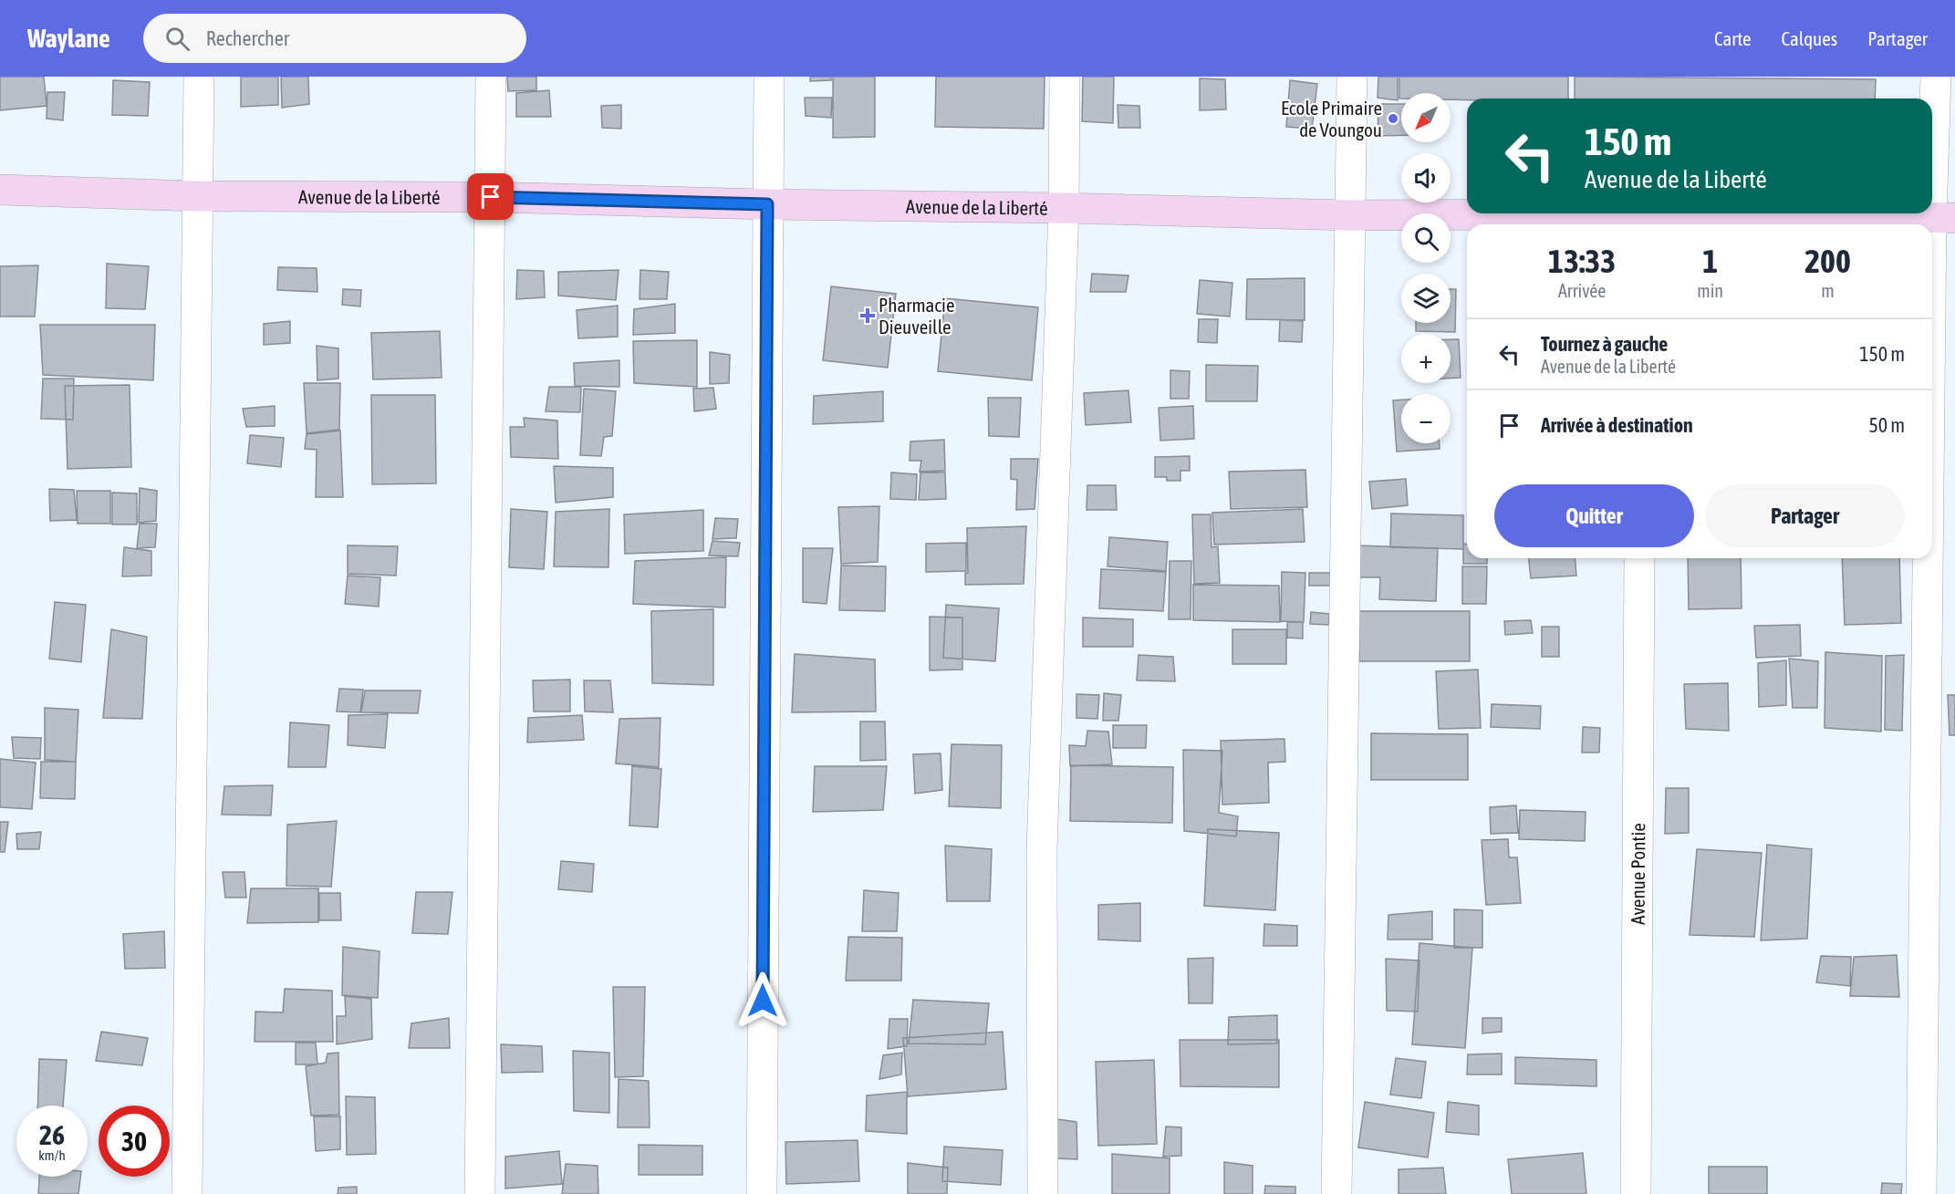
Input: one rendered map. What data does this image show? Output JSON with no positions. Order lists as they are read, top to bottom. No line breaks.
{"streets":{"street":["Avenue de la Liberté","Avenue Pontie"]},"places":{"other":["Ecole Primaire de Voungou"],"health":["Pharmacie Dieuveille"]},"north":"bottom left","page":{"header":"Waylane","search":"Rechercher","nav":["Carte","Calques","Partager"],"map_buttons":["+","−"],"turn":["150 m","Avenue de la Liberté"],"eta":["13:33","Arrivée","1","min","200","m"],"list":[{"name":"Tournez à gauche","note":"Avenue de la Liberté","value":"150 m"},{"name":"Arrivée à destination","value":"50 m"}],"buttons":["Quitter","Partager"],"speed":"26 km/h","limit":"30"}}
